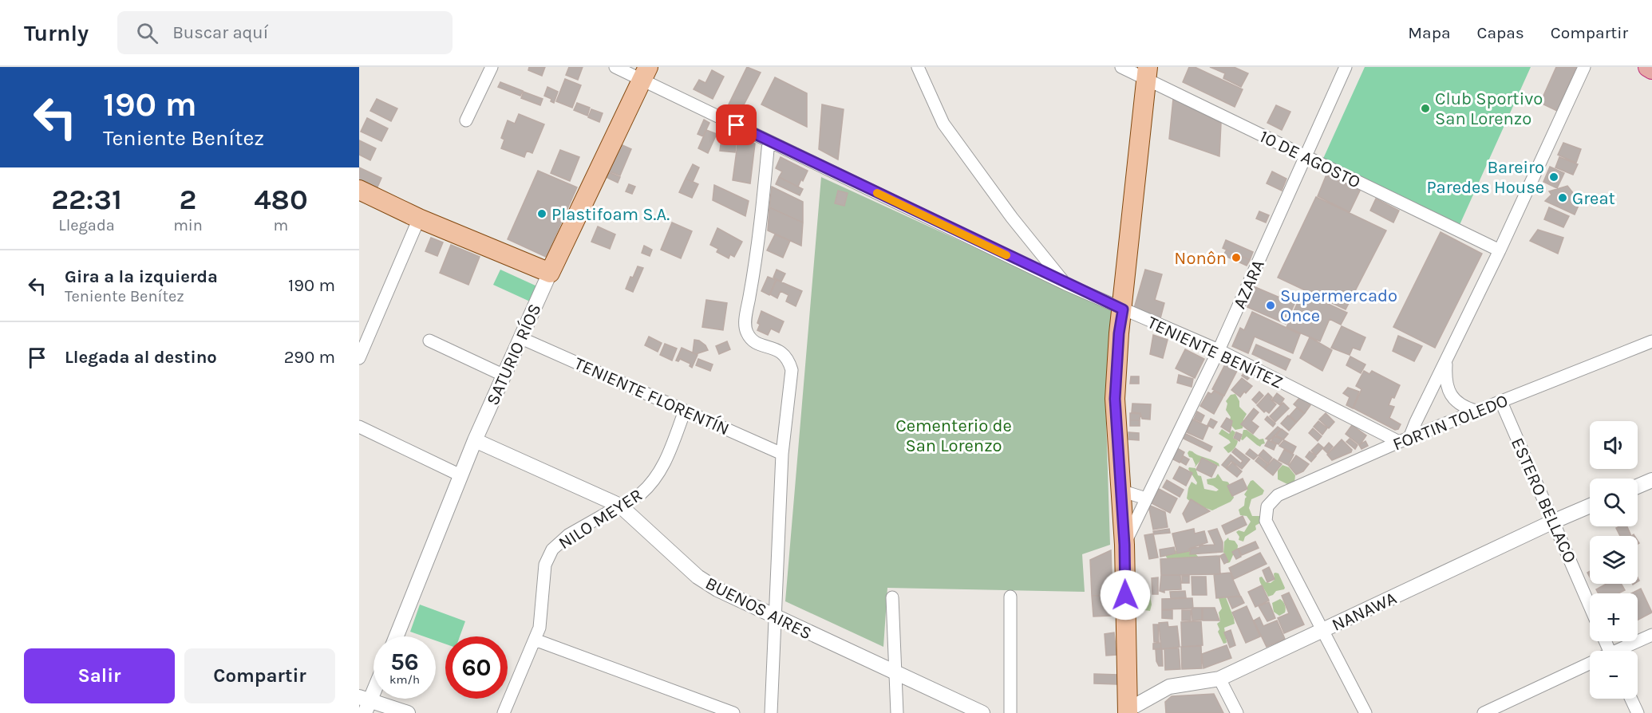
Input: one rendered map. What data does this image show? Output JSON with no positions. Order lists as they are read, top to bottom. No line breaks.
{"streets":{"main road":["SATURIO RÍOS"],"street":["10 DE AGOSTO","AZARA","TENIENTE BENÍTEZ","TENIENTE FLORENTÍN","FORTIN TOLEDO","ESTERO BELLACO","NILO MEYER","BUENOS AIRES","NANAWA"]},"crossings":[["10 DE AGOSTO","AZARA"],["AZARA","TENIENTE BENÍTEZ"],["TENIENTE BENÍTEZ","SATURIO RÍOS"],["TENIENTE BENÍTEZ","FORTIN TOLEDO"],["SATURIO RÍOS","TENIENTE FLORENTÍN"],["SATURIO RÍOS","BUENOS AIRES"],["TENIENTE FLORENTÍN","NILO MEYER"],["FORTIN TOLEDO","ESTERO BELLACO"],["FORTIN TOLEDO","NANAWA"],["ESTERO BELLACO","NANAWA"],["NILO MEYER","BUENOS AIRES"]],"parks":["Cementerio de San Lorenzo"],"places":["Club Sportivo San Lorenzo","Bareiro Paredes House","Great","Plastifoam S.A.","Nonôn","Supermercado Once"],"page":{"header":"Turnly","search":"Buscar aquí","nav":["Mapa","Capas","Compartir"],"turn":["190 m","Teniente Benítez"],"eta":["22:31","Llegada","2","min","480","m"],"list":[{"name":"Gira a la izquierda","note":"Teniente Benítez","value":"190 m"},{"name":"Llegada al destino","value":"290 m"}],"map_buttons":["+","−"],"speed":"56 km/h","limit":"60","buttons":["Salir","Compartir"]}}
